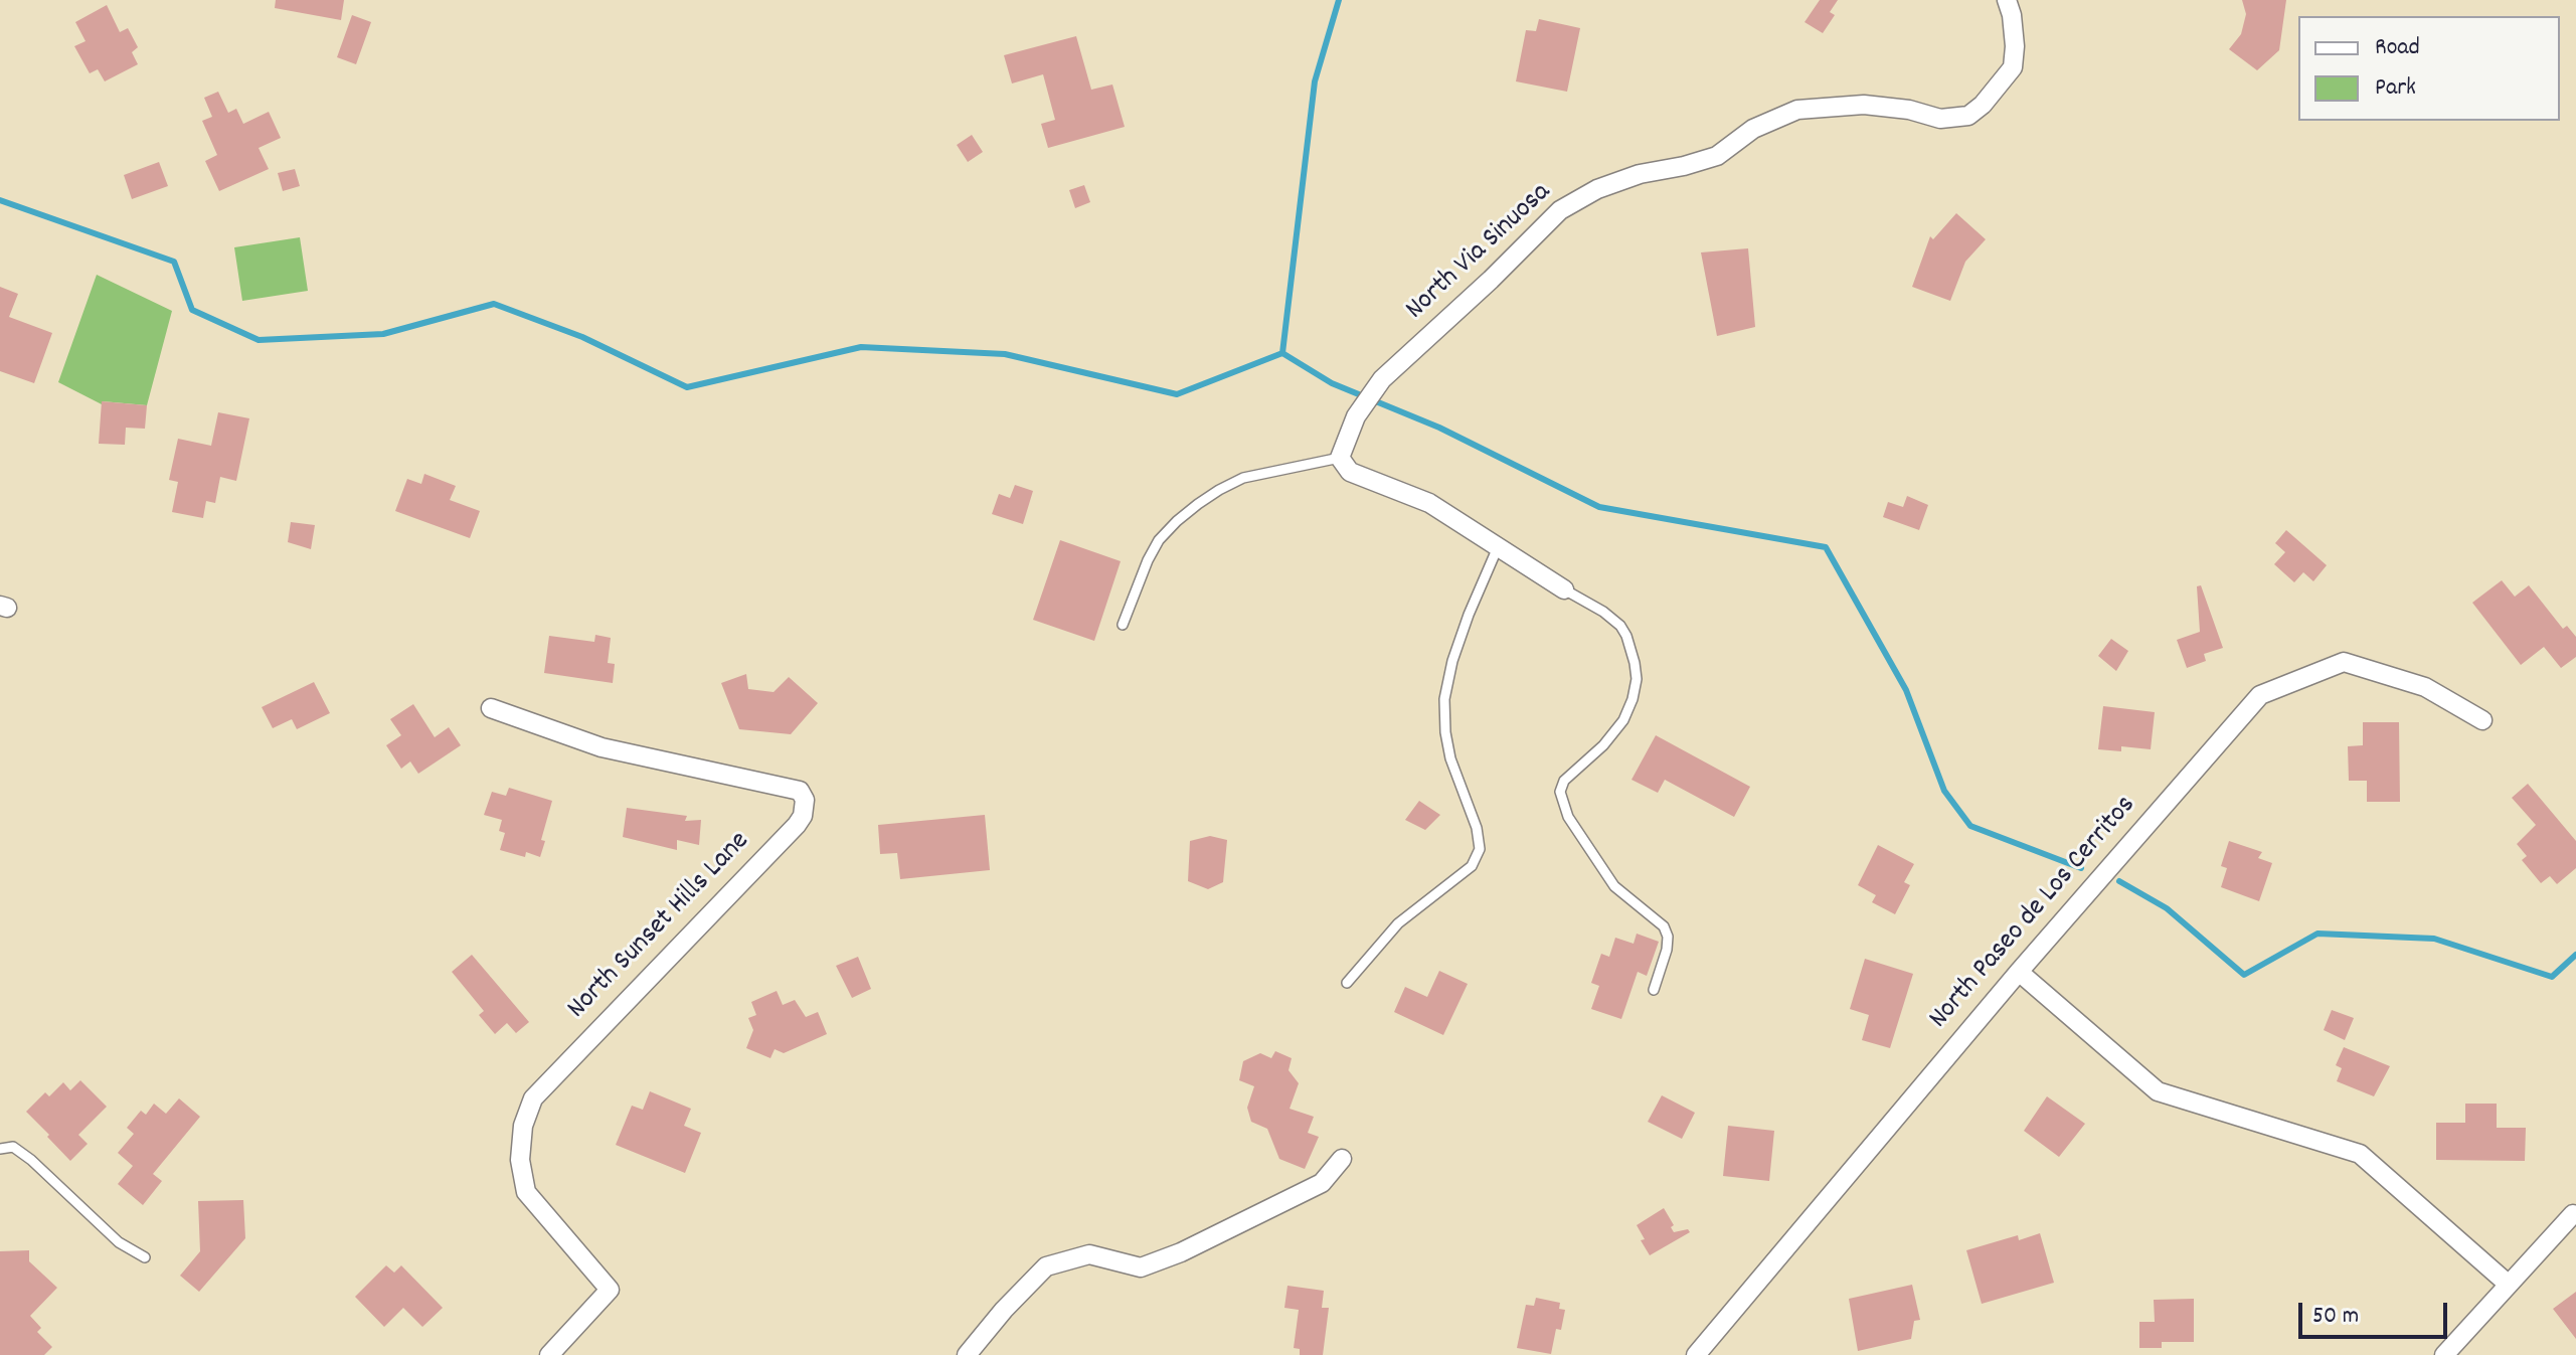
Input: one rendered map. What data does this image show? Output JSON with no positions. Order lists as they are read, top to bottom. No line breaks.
{"streets":{"street":["North Via Sinuosa","North Paseo de Los Cerritos","North Sunset Hills Lane"]},"legend":["Road","Park"],"scale_bar":"50 m"}
